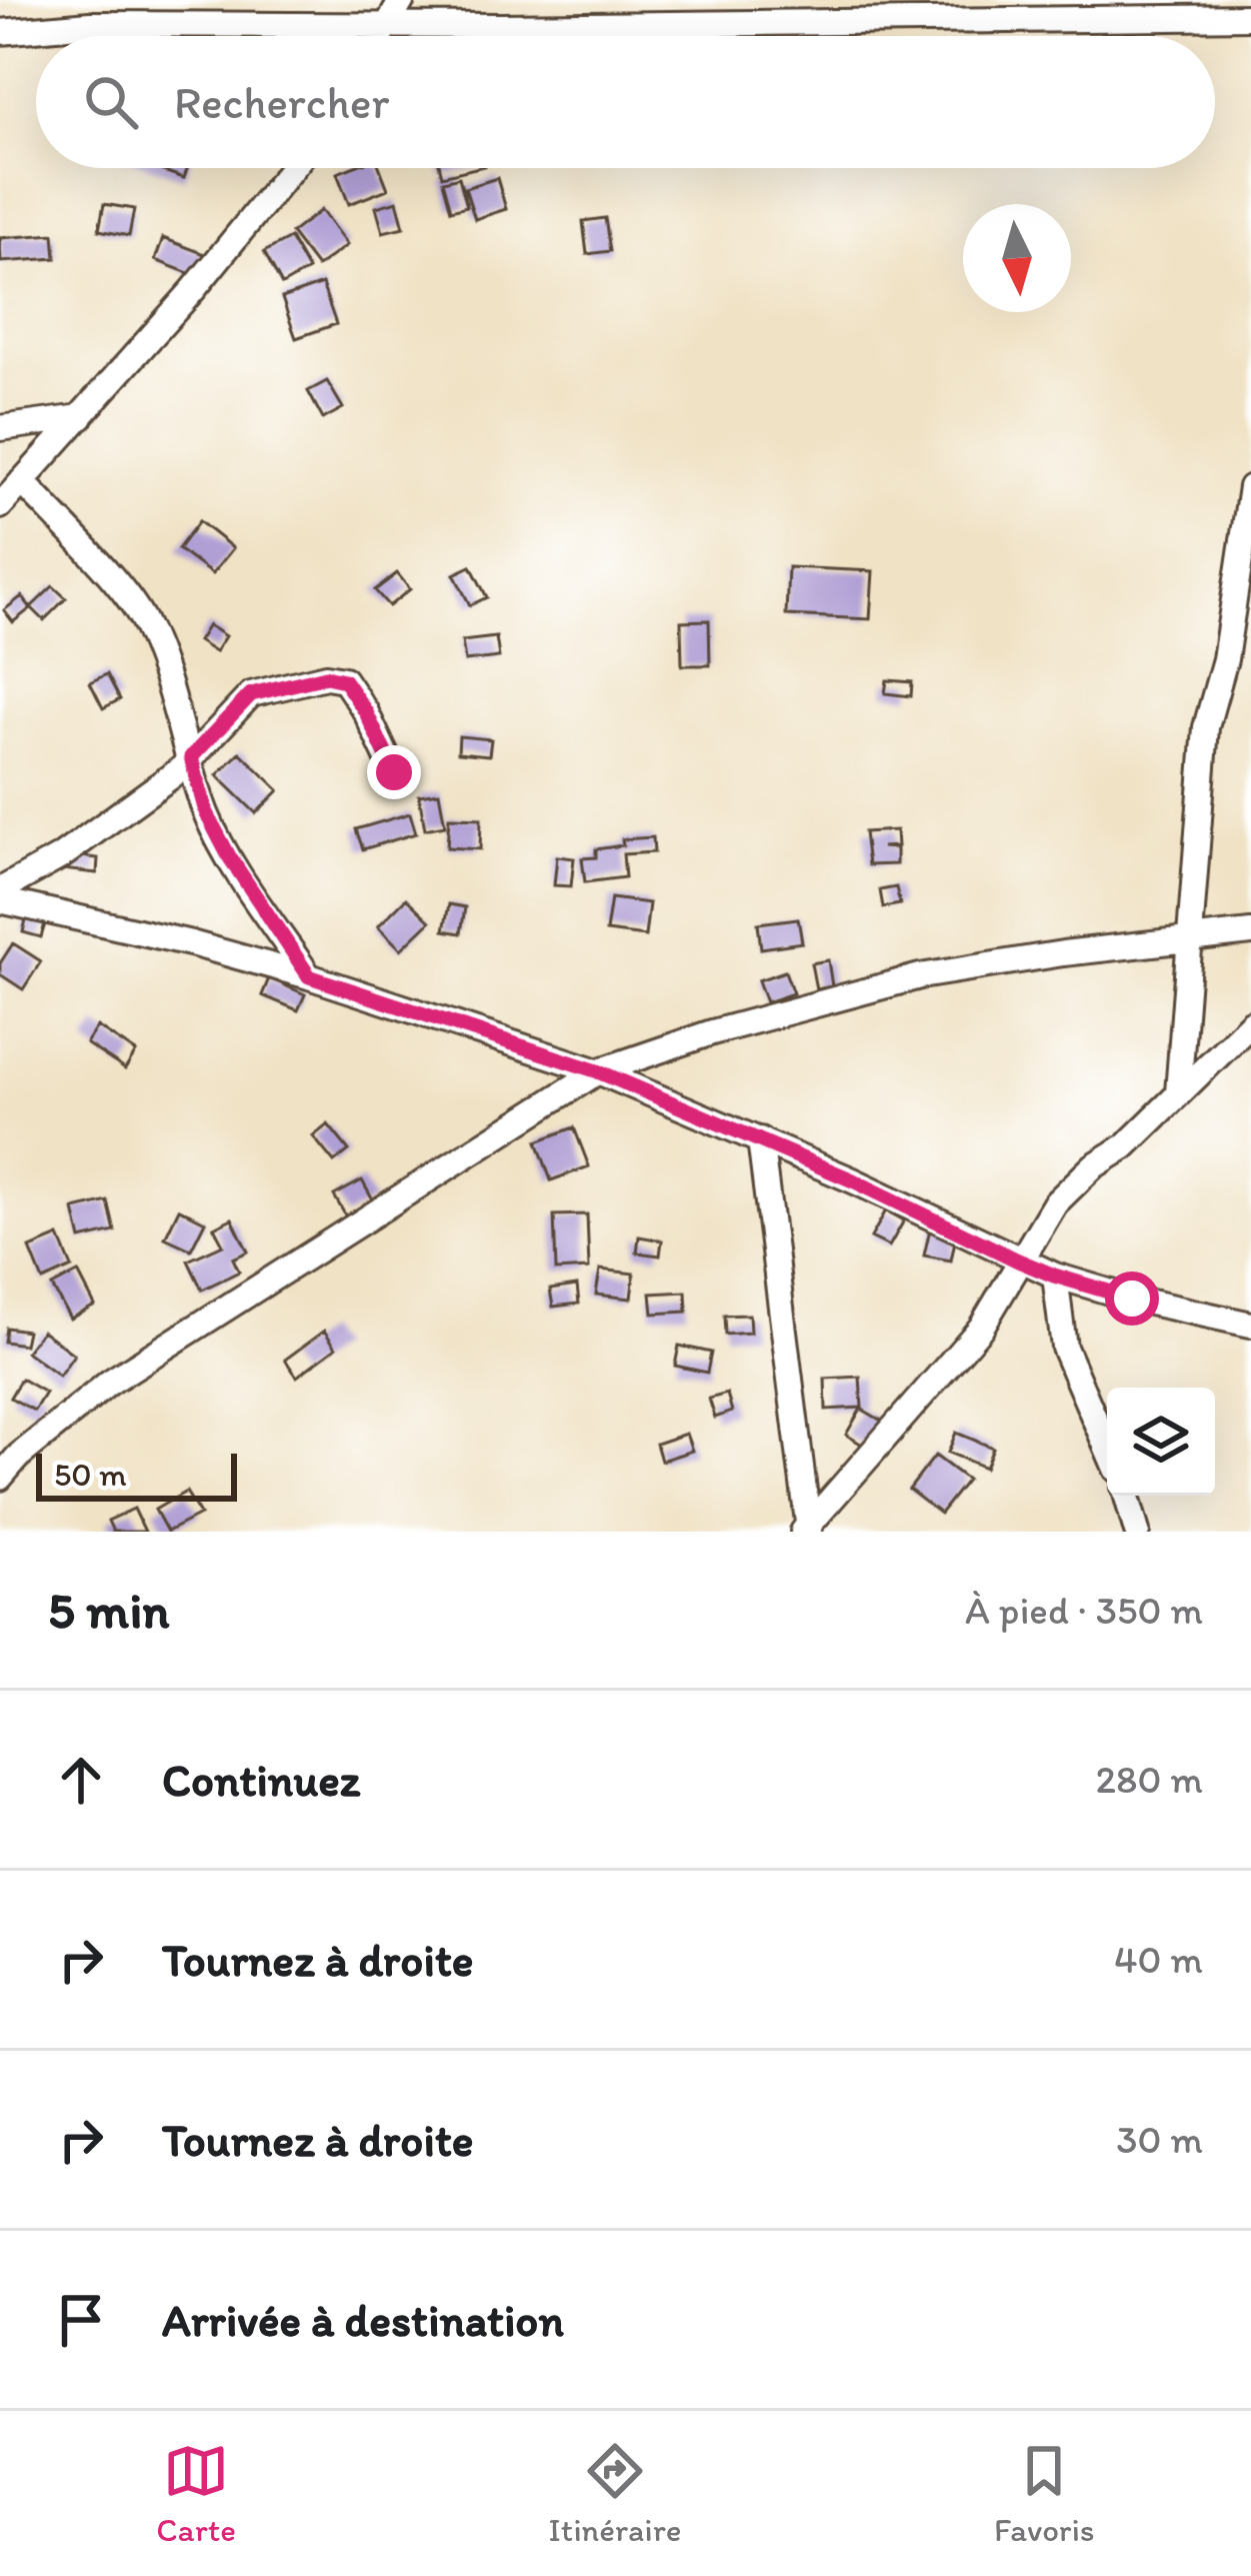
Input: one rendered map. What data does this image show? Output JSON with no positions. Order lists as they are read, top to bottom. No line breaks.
{"scale_bar":"50 m","north":"bottom","page":{"search":"Rechercher","scale":"50 m","heading":["5 min","À pied · 350 m"],"list":[["Continuez","280 m"],["Tournez à droite","40 m"],["Tournez à droite","30 m"],"Arrivée à destination"],"nav":["Carte","Itinéraire","Favoris"]}}
